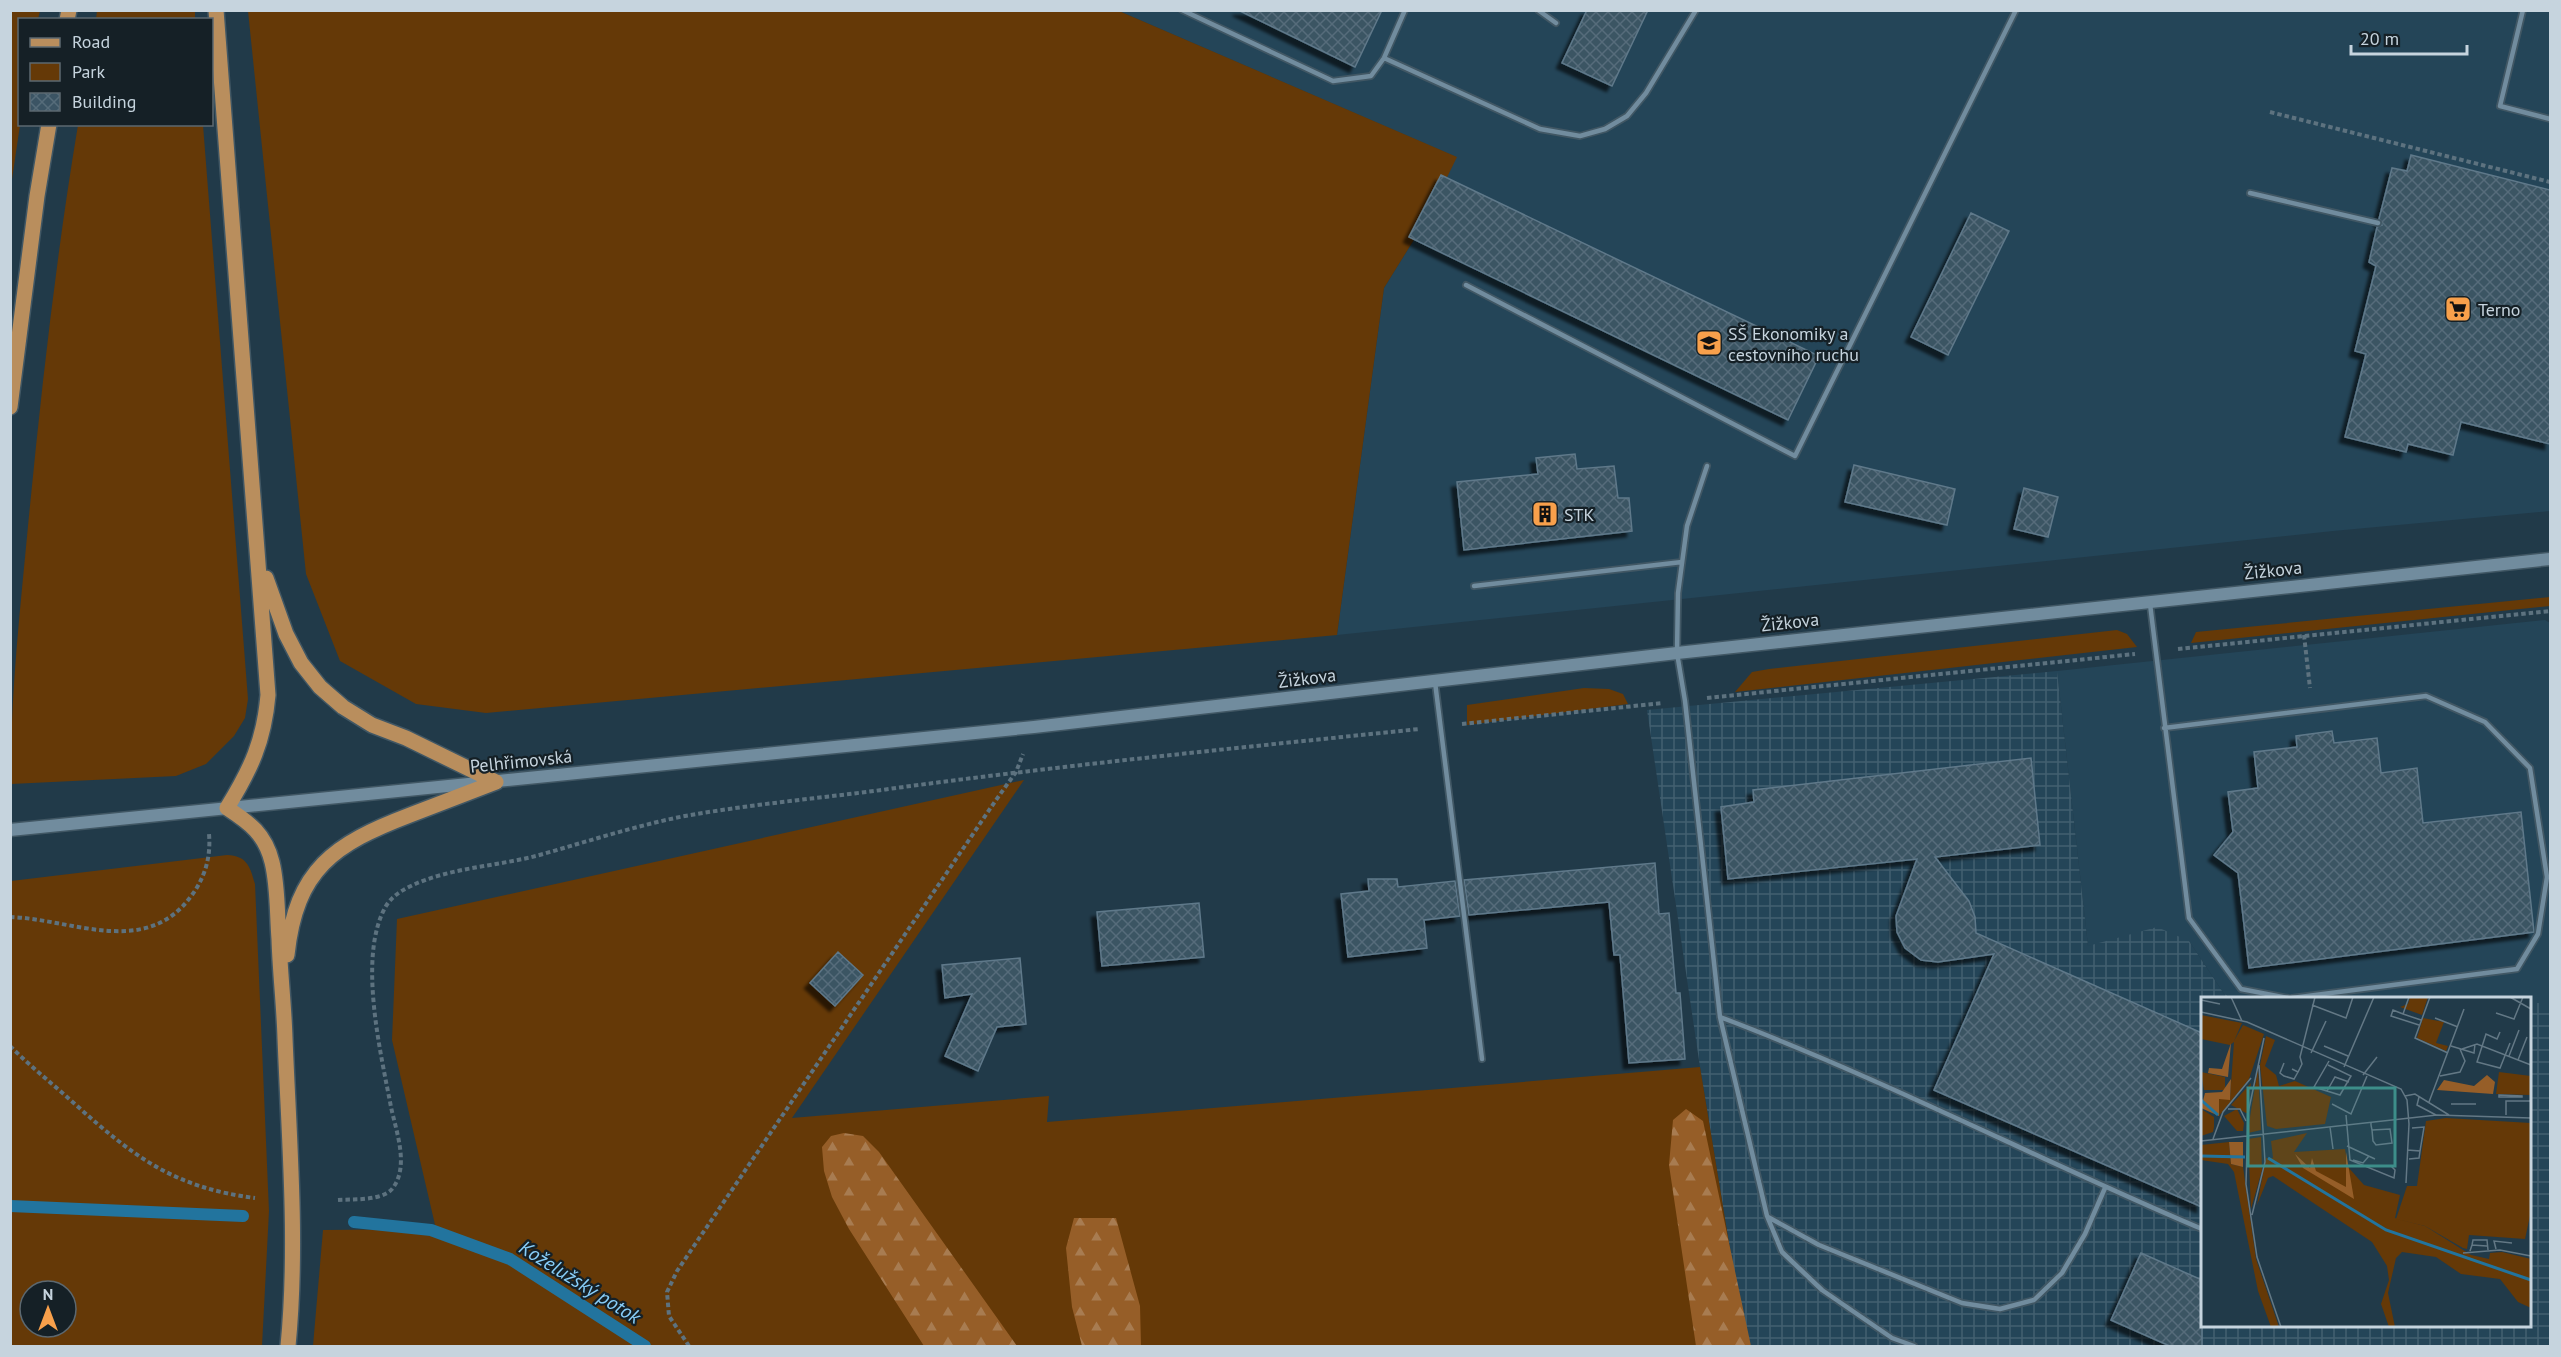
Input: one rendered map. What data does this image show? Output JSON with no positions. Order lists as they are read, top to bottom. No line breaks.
{"streets":{"main road":["Žižkova","Pelhřimovská"]},"crossings":[["Žižkova","Pelhřimovská"]],"water":["Koželužský potok"],"places":{"supermarket":["Terno"],"school or university":["SŠ Ekonomiky a cestovního ruchu"],"building":["STK"]},"legend":["Road","Park","Building"],"scale_bar":"20 m","north":"top"}
